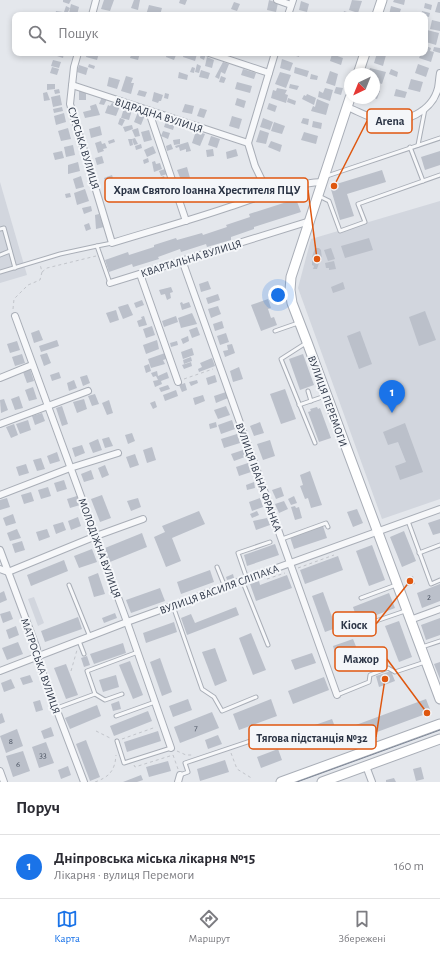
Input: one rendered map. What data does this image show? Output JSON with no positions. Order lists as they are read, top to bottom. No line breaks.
{"streets":{"street":["ВІДРАДНА ВУЛИЦЯ","СУРСЬКА ВУЛИЦЯ","КВАРТАЛЬНА ВУЛИЦЯ","ВУЛИЦЯ ПЕРЕМОГИ","ВУЛИЦЯ ІВАНА ФРАНКА","МОЛОДІЖНА ВУЛИЦЯ","ВУЛИЦЯ ВАСИЛЯ СЛІПАКА","МАТРОСЬКА ВУЛИЦЯ"]},"crossings":[["ВІДРАДНА ВУЛИЦЯ","СУРСЬКА ВУЛИЦЯ"],["КВАРТАЛЬНА ВУЛИЦЯ","ВУЛИЦЯ ПЕРЕМОГИ"],["КВАРТАЛЬНА ВУЛИЦЯ","ВУЛИЦЯ ІВАНА ФРАНКА"],["ВУЛИЦЯ ПЕРЕМОГИ","ВУЛИЦЯ ВАСИЛЯ СЛІПАКА"],["ВУЛИЦЯ ІВАНА ФРАНКА","ВУЛИЦЯ ВАСИЛЯ СЛІПАКА"],["МОЛОДІЖНА ВУЛИЦЯ","ВУЛИЦЯ ВАСИЛЯ СЛІПАКА"],["ВУЛИЦЯ ВАСИЛЯ СЛІПАКА","МАТРОСЬКА ВУЛИЦЯ"]],"places":["Arena","Храм Святого Іоанна Хрестителя ПЦУ","Кіоск","Тягова пiдстанцiя №32","Мажор"],"house_numbers":["2","7","8","33","6"],"north":"bottom left","page":{"search":"Пошук","pins":"1","heading":"Поруч","list":[{"mark":"1","name":"Дніпровська міська лікарня №15","note":"Лікарня · вулиця Перемоги","value":"160 m"}],"nav":["Карта","Маршрут","Збережені"]}}
